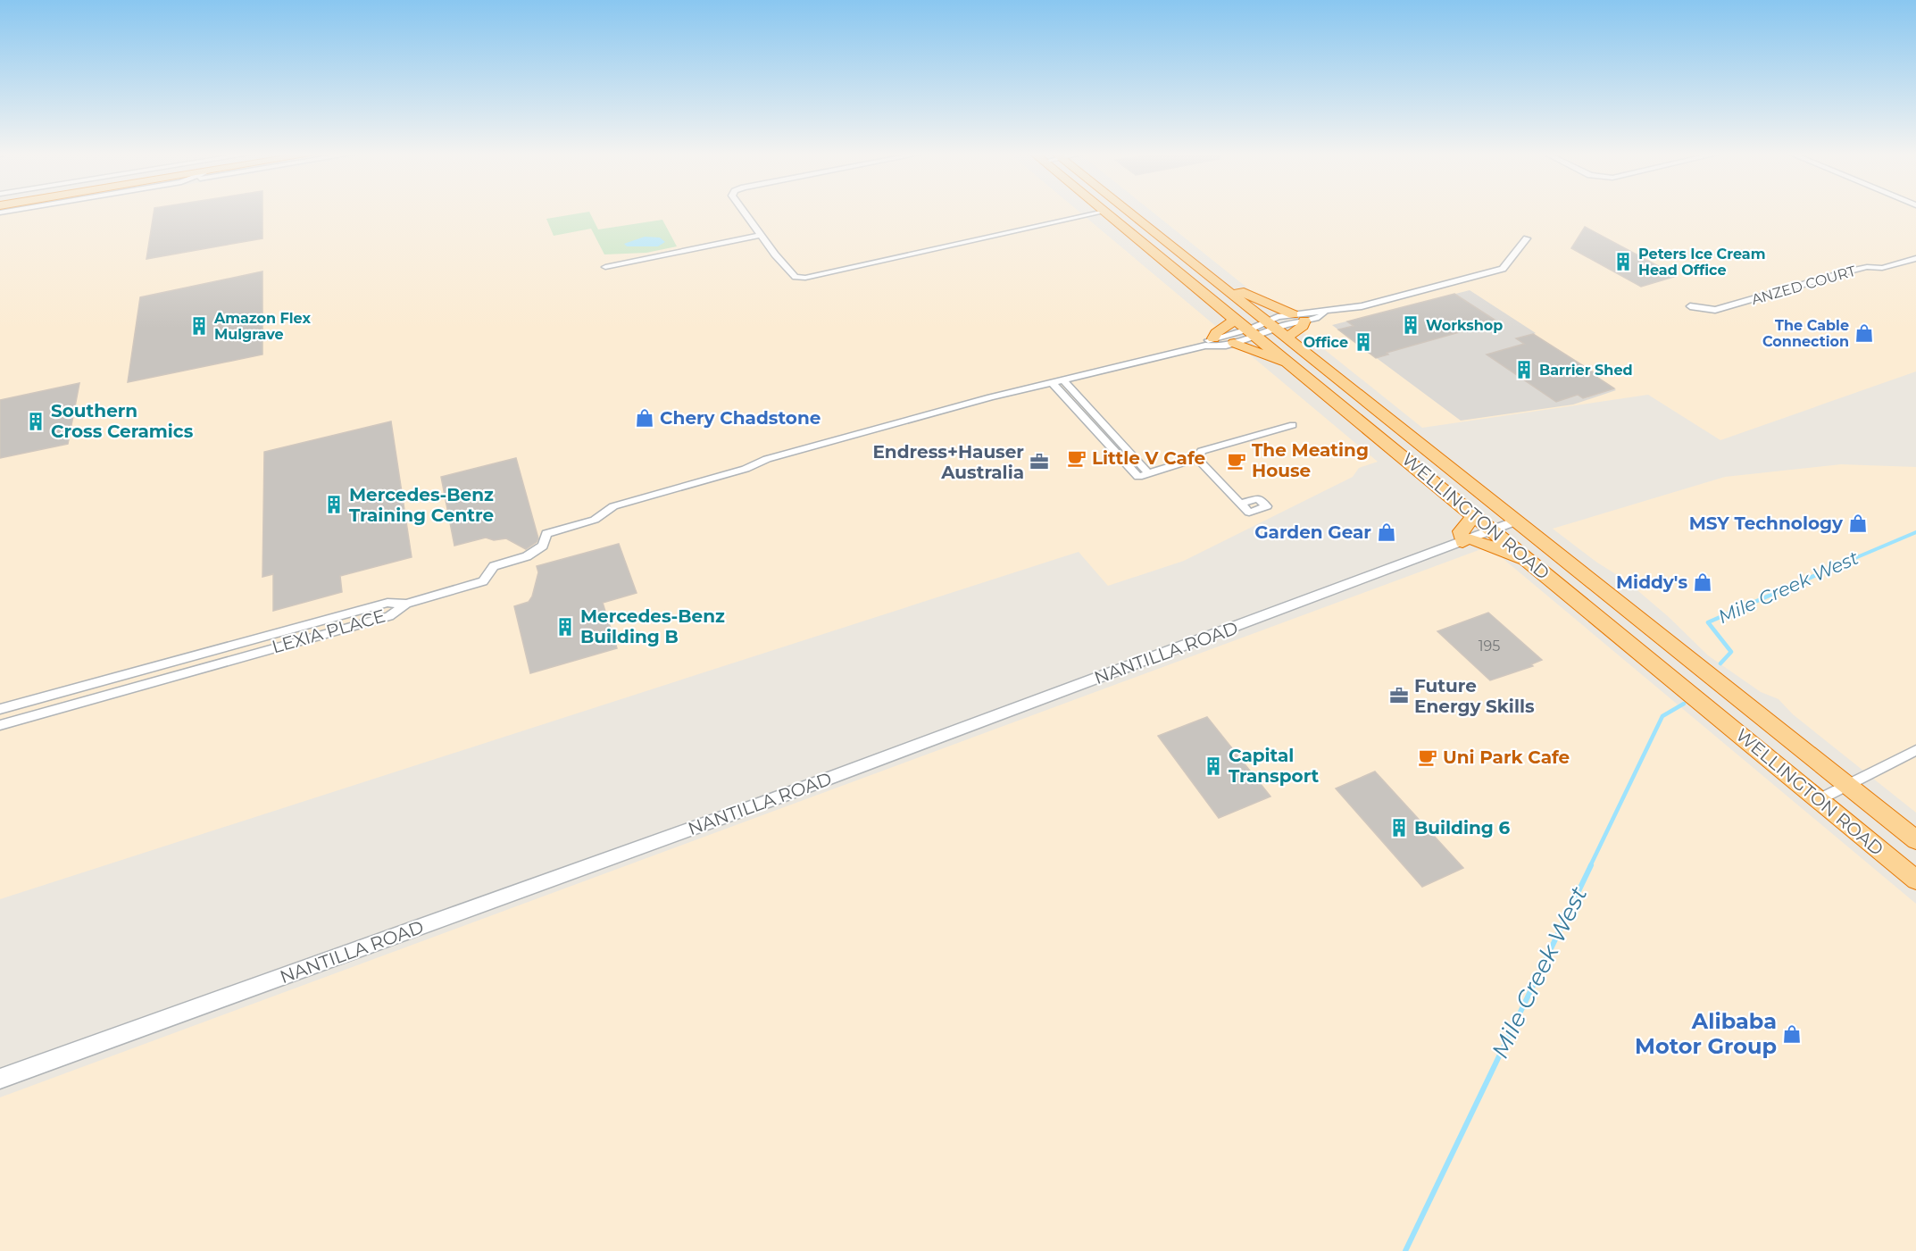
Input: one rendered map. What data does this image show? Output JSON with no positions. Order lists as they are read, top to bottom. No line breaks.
{"streets":{"highway":["WELLINGTON ROAD"],"street":["ANZED COURT","LEXIA PLACE","NANTILLA ROAD"]},"crossings":[["WELLINGTON ROAD","NANTILLA ROAD"]],"water":["Mile Creek West"],"places":{"building":["Peters Ice Cream Head Office","Workshop","Amazon Flex Mulgrave","Office","Barrier Shed","Southern Cross Ceramics","Mercedes-Benz Training Centre","Mercedes-Benz Building B","Capital Transport","Building 6"],"shop":["The Cable Connection","Chery Chadstone","MSY Technology","Garden Gear","Middy's","Alibaba Motor Group"],"cafe":["Little V Cafe","The Meating House","Uni Park Cafe"],"office":["Endress+Hauser Australia","Future Energy Skills"]},"house_numbers":["195"]}
